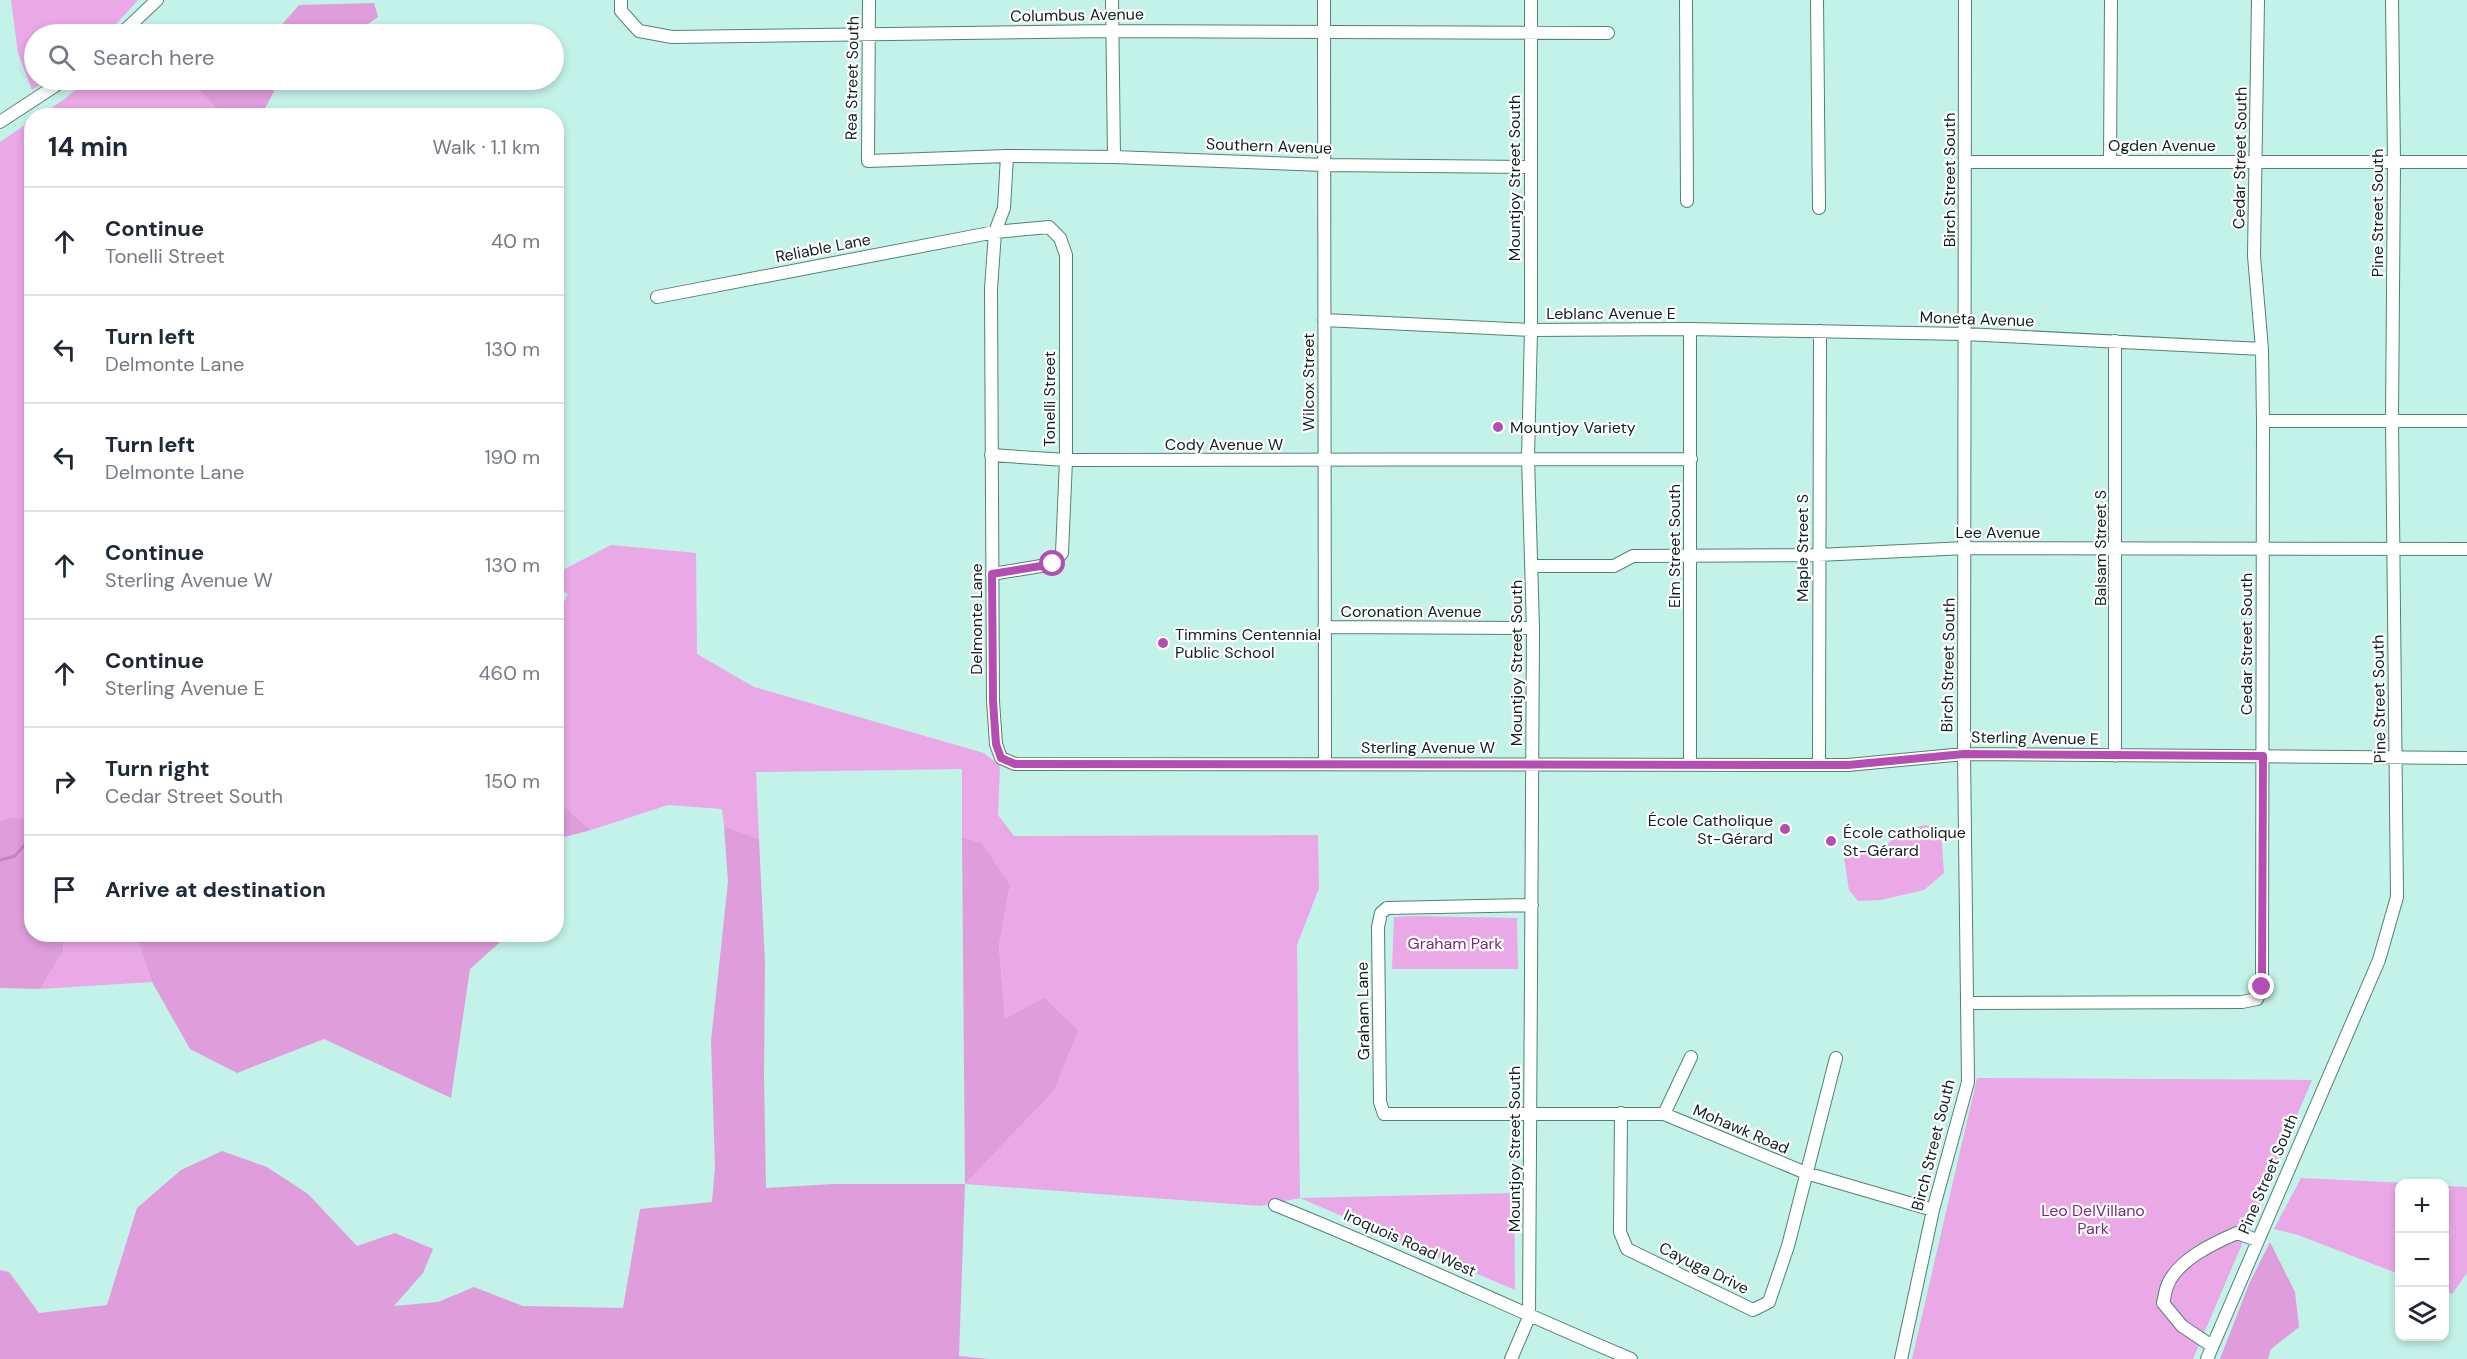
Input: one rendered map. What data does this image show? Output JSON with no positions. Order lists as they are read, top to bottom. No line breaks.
{"streets":{"street":["Columbus Avenue","Rea Street South","Ogden Avenue","Southern Avenue","Cedar Street South","Mountjoy Street South","Birch Street South","Pine Street South","Reliable Lane","Leblanc Avenue E","Moneta Avenue","Wilcox Street","Tonelli Street","Cody Avenue W","Lee Avenue","Elm Street South","Maple Street S","Balsam Street S","Coronation Avenue","Delmonte Lane","Sterling Avenue E","Sterling Avenue W","Graham Lane","Mohawk Road","Iroquois Road West","Cayuga Drive"]},"crossings":[["Columbus Avenue","Rea Street South"],["Columbus Avenue","Mountjoy Street South"],["Columbus Avenue","Wilcox Street"],["Rea Street South","Southern Avenue"],["Rea Street South","Delmonte Lane"],["Ogden Avenue","Cedar Street South"],["Ogden Avenue","Birch Street South"],["Ogden Avenue","Pine Street South"],["Southern Avenue","Mountjoy Street South"],["Southern Avenue","Wilcox Street"],["Southern Avenue","Delmonte Lane"],["Cedar Street South","Birch Street South"],["Cedar Street South","Moneta Avenue"],["Cedar Street South","Lee Avenue"],["Cedar Street South","Sterling Avenue E"],["Mountjoy Street South","Leblanc Avenue E"],["Mountjoy Street South","Cody Avenue W"],["Mountjoy Street South","Lee Avenue"],["Mountjoy Street South","Coronation Avenue"],["Mountjoy Street South","Sterling Avenue E"],["Mountjoy Street South","Sterling Avenue W"],["Mountjoy Street South","Graham Lane"],["Mountjoy Street South","Mohawk Road"],["Mountjoy Street South","Iroquois Road West"],["Birch Street South","Moneta Avenue"],["Birch Street South","Lee Avenue"],["Birch Street South","Sterling Avenue E"],["Birch Street South","Mohawk Road"],["Pine Street South","Lee Avenue"],["Pine Street South","Sterling Avenue E"],["Reliable Lane","Tonelli Street"],["Reliable Lane","Delmonte Lane"],["Leblanc Avenue E","Moneta Avenue"],["Leblanc Avenue E","Wilcox Street"],["Leblanc Avenue E","Elm Street South"],["Moneta Avenue","Elm Street South"],["Moneta Avenue","Maple Street S"],["Moneta Avenue","Balsam Street S"],["Wilcox Street","Cody Avenue W"],["Wilcox Street","Coronation Avenue"],["Wilcox Street","Delmonte Lane"],["Wilcox Street","Sterling Avenue W"],["Tonelli Street","Cody Avenue W"],["Tonelli Street","Delmonte Lane"],["Cody Avenue W","Elm Street South"],["Cody Avenue W","Delmonte Lane"],["Lee Avenue","Elm Street South"],["Lee Avenue","Maple Street S"],["Lee Avenue","Balsam Street S"],["Elm Street South","Sterling Avenue E"],["Maple Street S","Sterling Avenue E"],["Balsam Street S","Sterling Avenue E"],["Delmonte Lane","Sterling Avenue W"],["Sterling Avenue E","Sterling Avenue W"],["Graham Lane","Mohawk Road"],["Mohawk Road","Cayuga Drive"]],"parks":["Graham Park","Leo DelVillano Park"],"places":["Mountjoy Variety","Timmins Centennial Public School","École Catholique St-Gérard","École catholique St-Gérard"],"page":{"search":"Search here","heading":["14 min","Walk · 1.1 km"],"list":[["Continue","Tonelli Street","40 m"],["Turn left","Delmonte Lane","130 m"],["Turn left","Delmonte Lane","190 m"],["Continue","Sterling Avenue W","130 m"],["Continue","Sterling Avenue E","460 m"],["Turn right","Cedar Street South","150 m"],"Arrive at destination"],"map_buttons":["+","−"]}}
